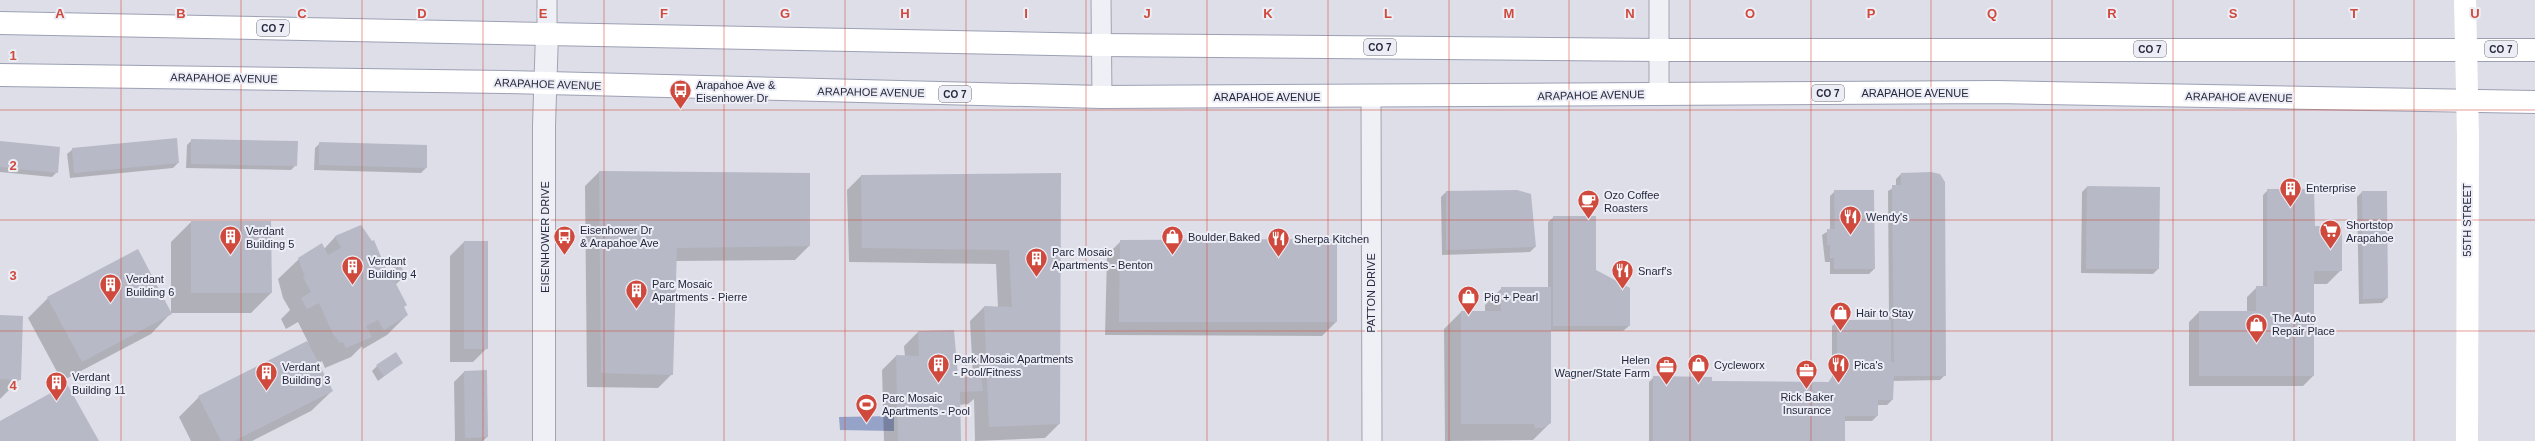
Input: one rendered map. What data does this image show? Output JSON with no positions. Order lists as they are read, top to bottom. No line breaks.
{"streets":{"main road":["CO 7","ARAPAHOE AVENUE","55TH STREET"],"street":["EISENHOWER DRIVE","PATTON DRIVE"]},"crossings":[["CO 7","55TH STREET"],["CO 7","EISENHOWER DRIVE"],["ARAPAHOE AVENUE","55TH STREET"],["ARAPAHOE AVENUE","EISENHOWER DRIVE"],["ARAPAHOE AVENUE","PATTON DRIVE"]],"places":{"bus stop":["Arapahoe Ave & Eisenhower Dr","Eisenhower Dr & Arapahoe Ave"],"building":["Enterprise","Verdant Building 5","Parc Mosaic Apartments - Benton","Verdant Building 4","Verdant Building 6","Parc Mosaic Apartments - Pierre","Park Mosaic Apartments - Pool/Fitness","Verdant Building 3","Verdant Building 11"],"cafe":["Ozo Coffee Roasters"],"restaurant":["Wendy's","Sherpa Kitchen","Snarf's","Pica's"],"supermarket":["Shortstop Arapahoe"],"shop":["Boulder Baked","Pig + Pearl","Hair to Stay","The Auto Repair Place","Cycleworx"],"office":["Helen Wagner/State Farm","Rick Baker Insurance"],"sports":["Parc Mosaic Apartments - Pool"]},"grid":{"columns":["A","B","C","D","E","F","G","H","I","J","K","L","M","N","O","P","Q","R","S","T","U"],"rows":["1","2","3","4"]}}
